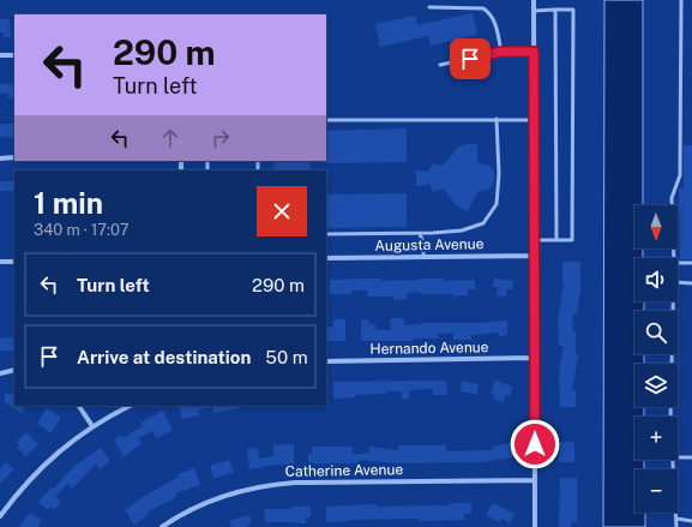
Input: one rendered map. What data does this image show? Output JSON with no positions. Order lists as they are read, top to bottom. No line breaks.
{"streets":{"street":["Augusta Avenue","Hernando Avenue","Catherine Avenue"]},"north":"bottom","page":{"turn":["290 m","Turn left"],"heading":["1 min","340 m · 17:07"],"map_buttons":["+","−"],"list":[{"name":"Turn left","value":"290 m"},{"name":"Arrive at destination","value":"50 m"}]}}
